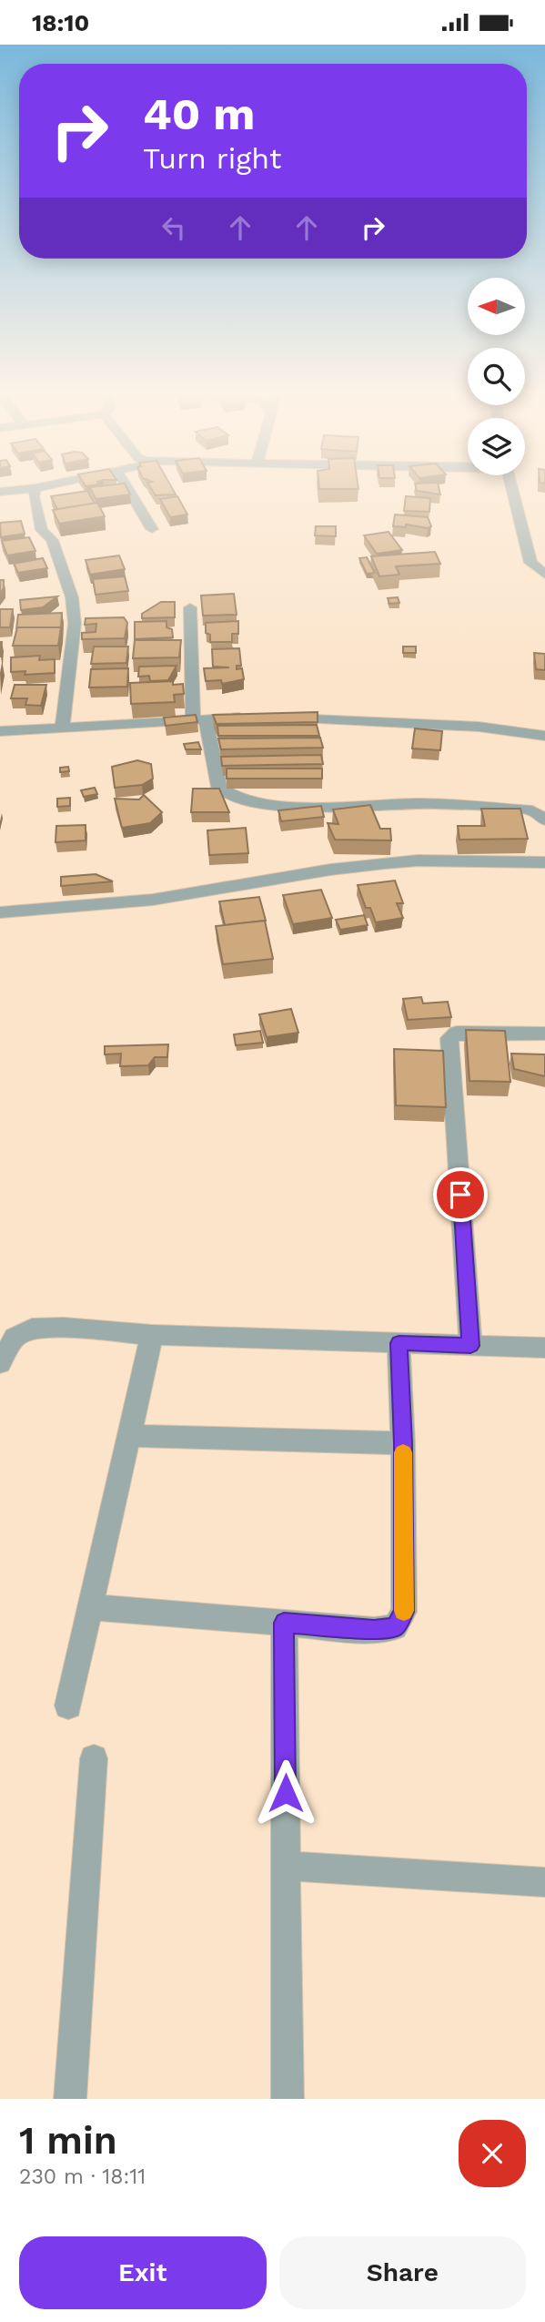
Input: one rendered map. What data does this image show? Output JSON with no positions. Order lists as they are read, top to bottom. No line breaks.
{"north":"left","page":{"status":"18:10","turn":["40 m","Turn right"],"heading":["1 min","230 m · 18:11"],"buttons":["Exit","Share"]}}
